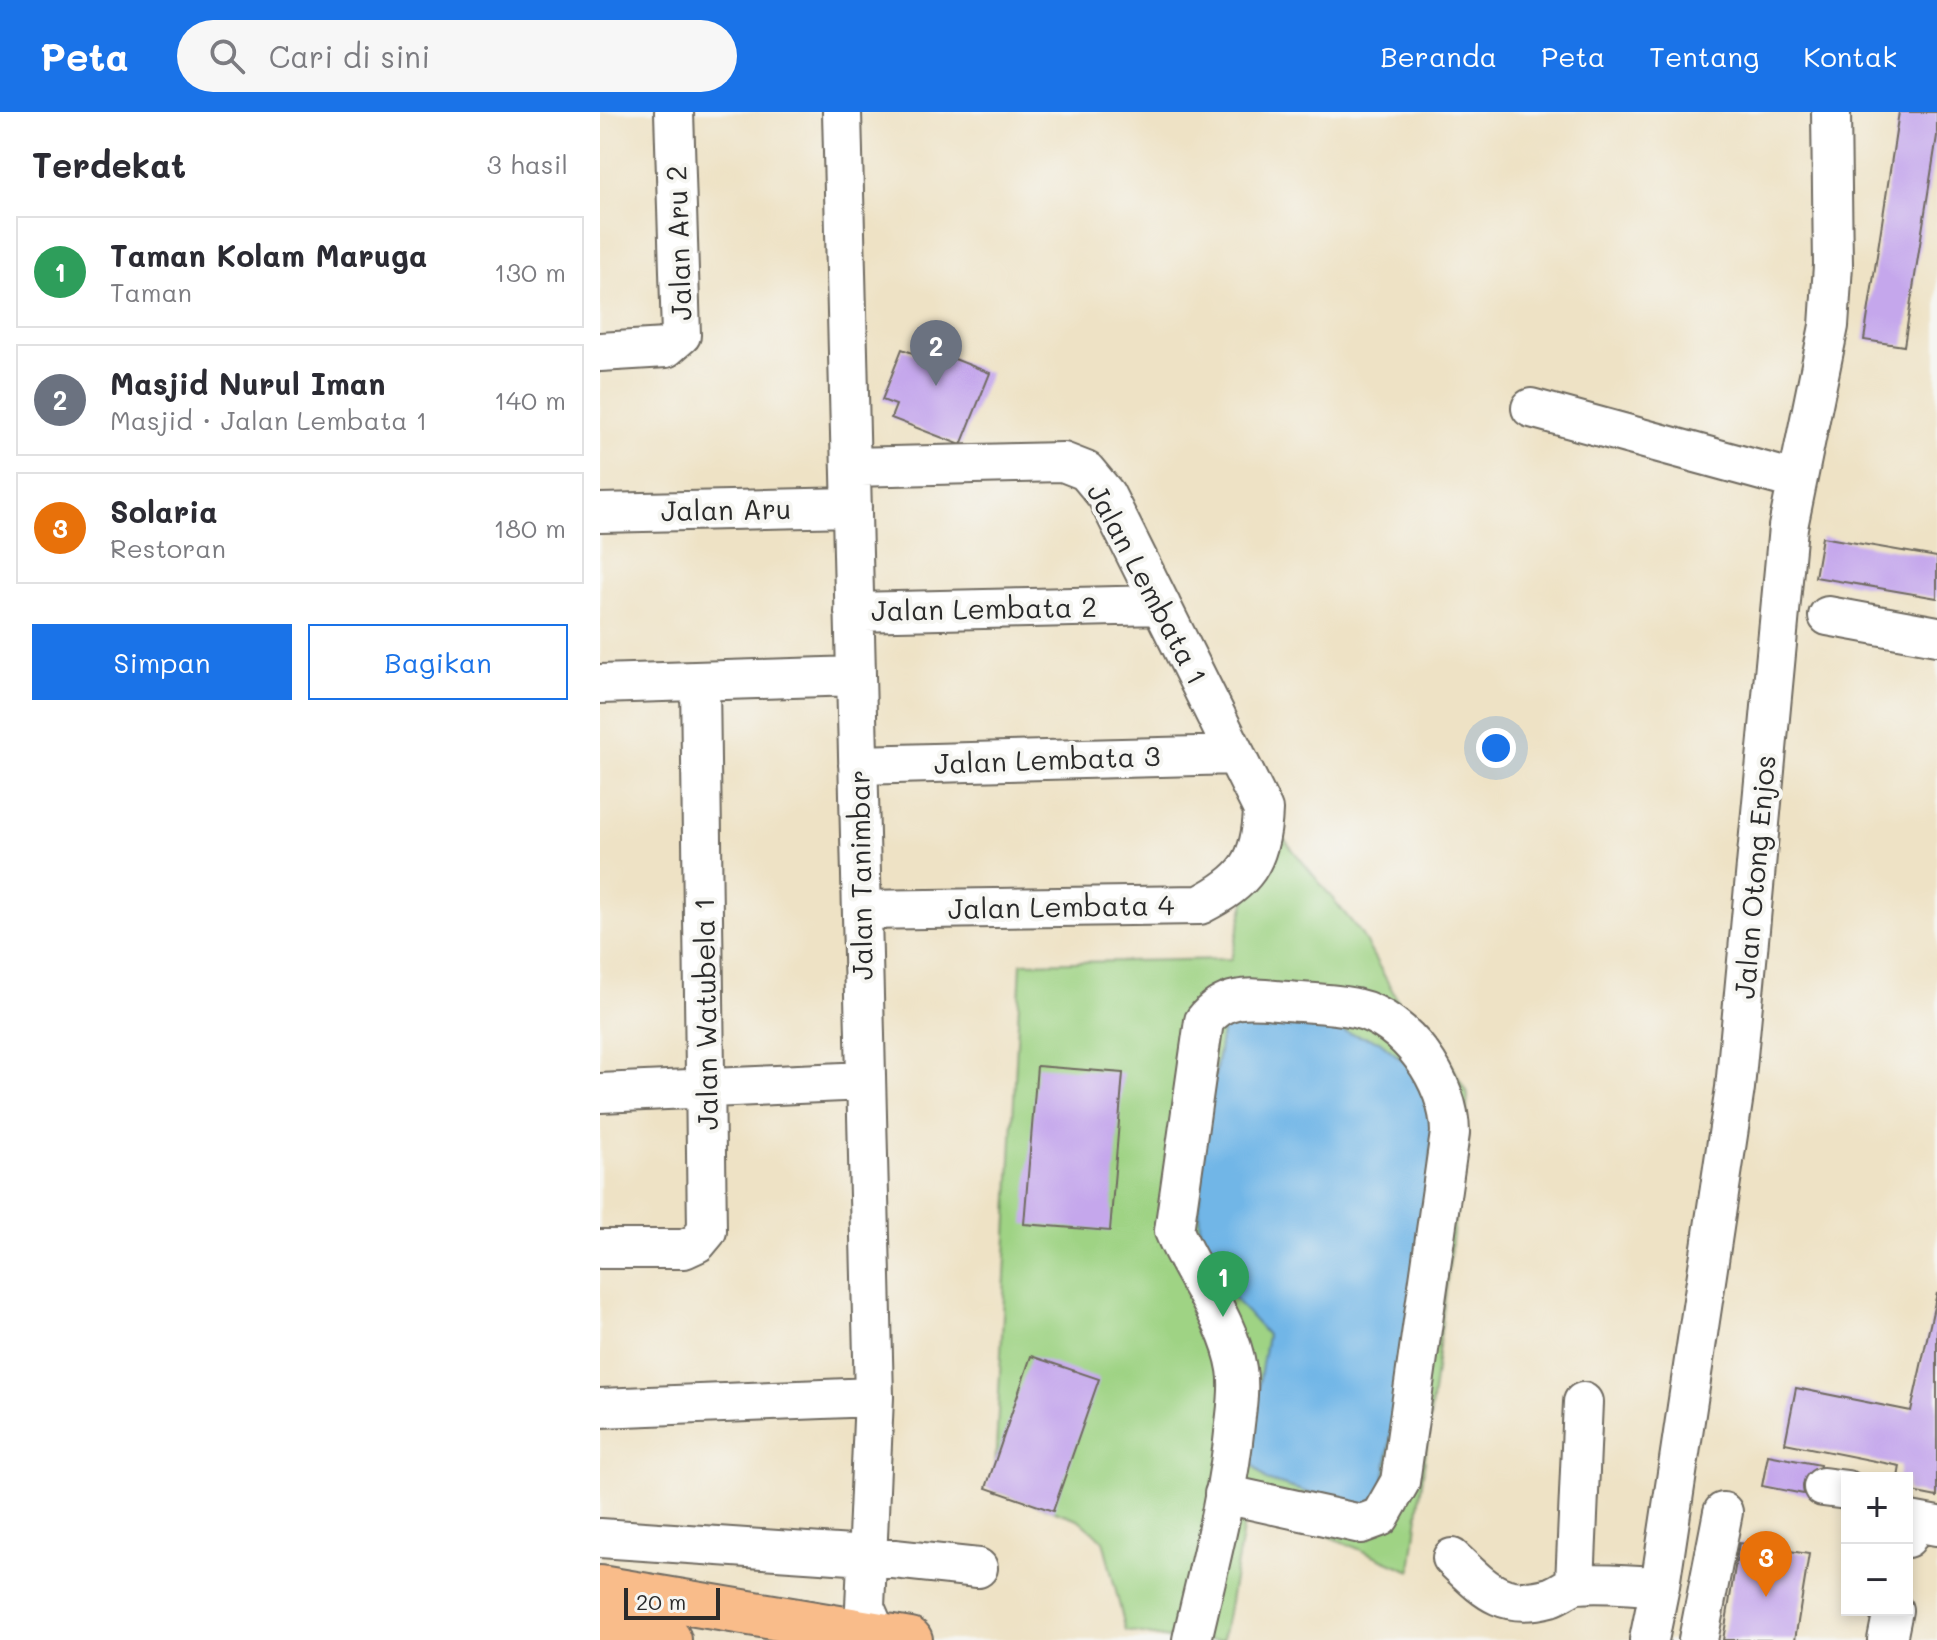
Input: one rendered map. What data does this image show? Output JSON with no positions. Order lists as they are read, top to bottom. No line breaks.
{"streets":{"street":["Jalan Aru 2","Jalan Aru","Jalan Lembata 1","Jalan Lembata 2","Jalan Lembata 3","Jalan Tanimbar","Jalan Otong Enjos","Jalan Lembata 4","Jalan Watubela 1"]},"crossings":[["Jalan Aru","Jalan Tanimbar"],["Jalan Lembata 1","Jalan Lembata 2"],["Jalan Lembata 1","Jalan Lembata 3"],["Jalan Lembata 1","Jalan Tanimbar"],["Jalan Lembata 1","Jalan Lembata 4"],["Jalan Lembata 2","Jalan Tanimbar"],["Jalan Lembata 3","Jalan Tanimbar"],["Jalan Tanimbar","Jalan Lembata 4"]],"scale_bar":"20 m","page":{"header":"Peta","search":"Cari di sini","nav":["Beranda","Peta","Tentang","Kontak"],"heading":["Terdekat","3 hasil"],"list":[{"mark":"1","name":"Taman Kolam Maruga","note":"Taman","value":"130 m"},{"mark":"2","name":"Masjid Nurul Iman","note":"Masjid · Jalan Lembata 1","value":"140 m"},{"mark":"3","name":"Solaria","note":"Restoran","value":"180 m"}],"pins":["2","1","3"],"buttons":["Simpan","Bagikan"],"map_buttons":["+","−"],"scale":"20 m"}}
